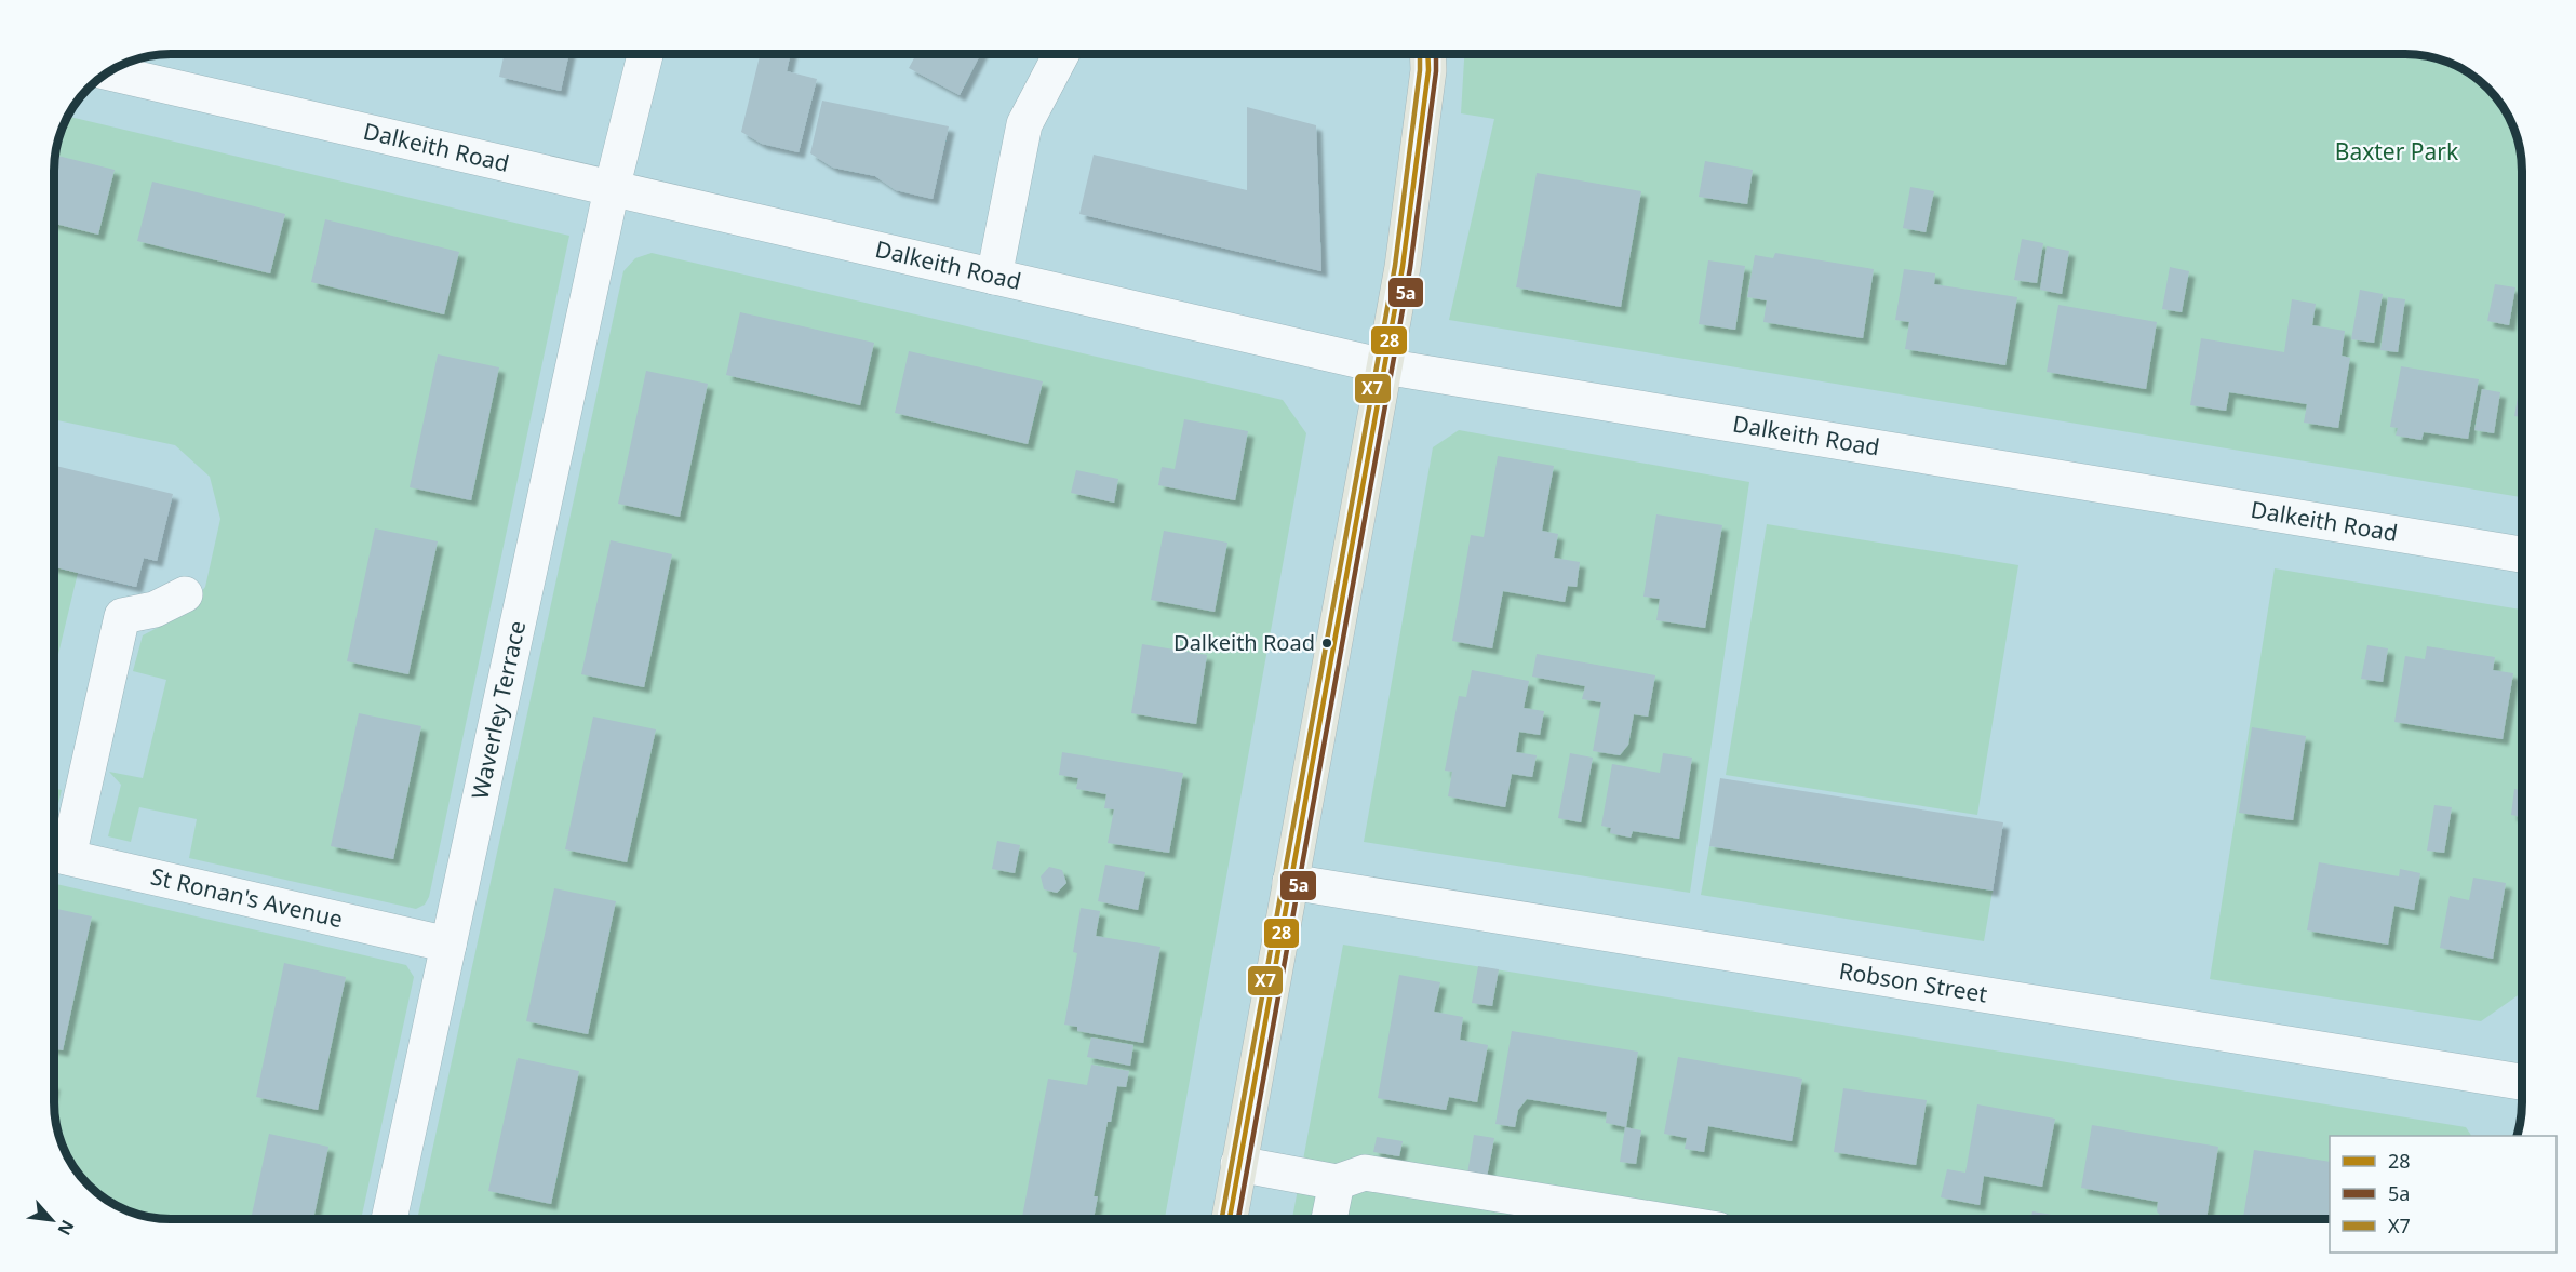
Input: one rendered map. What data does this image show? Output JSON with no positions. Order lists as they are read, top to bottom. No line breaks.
{"streets":{"street":["Dalkeith Road","Waverley Terrace","St Ronan's Avenue","Robson Street"]},"crossings":[["Dalkeith Road","Waverley Terrace"],["Waverley Terrace","St Ronan's Avenue"]],"parks":["Baxter Park"],"places":["Dalkeith Road"],"lines":["transit line 28","transit line 5a","transit line X7"],"legend":["28","5a","X7"],"north":"bottom right"}
